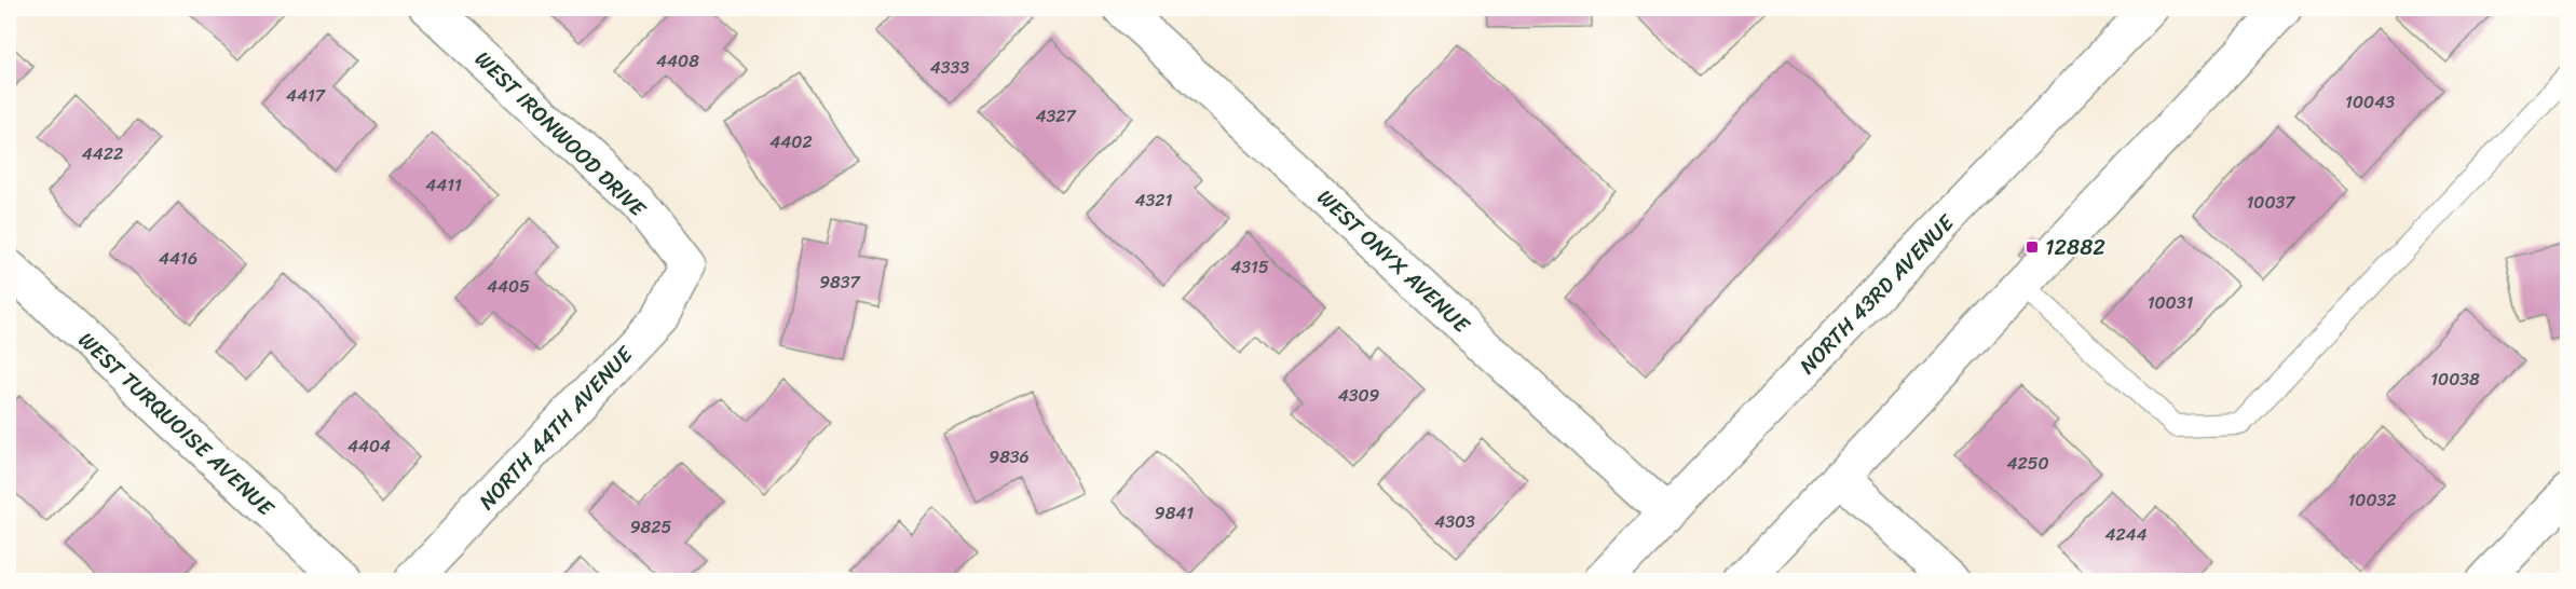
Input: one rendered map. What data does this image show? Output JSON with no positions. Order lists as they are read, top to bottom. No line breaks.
{"streets":{"street":["WEST IRONWOOD DRIVE","WEST ONYX AVENUE","NORTH 43RD AVENUE","WEST TURQUOISE AVENUE","NORTH 44TH AVENUE"]},"crossings":[["WEST IRONWOOD DRIVE","NORTH 44TH AVENUE"],["WEST ONYX AVENUE","NORTH 43RD AVENUE"]],"places":{"transit":["12882"]},"house_numbers":["4408","4333","4417","10043","4327","4402","4422","4411","4321","10037","4416","4315","9837","4405","10031","10038","4309","4404","9836","4250","10032","9841","4303","9825","4244"]}
